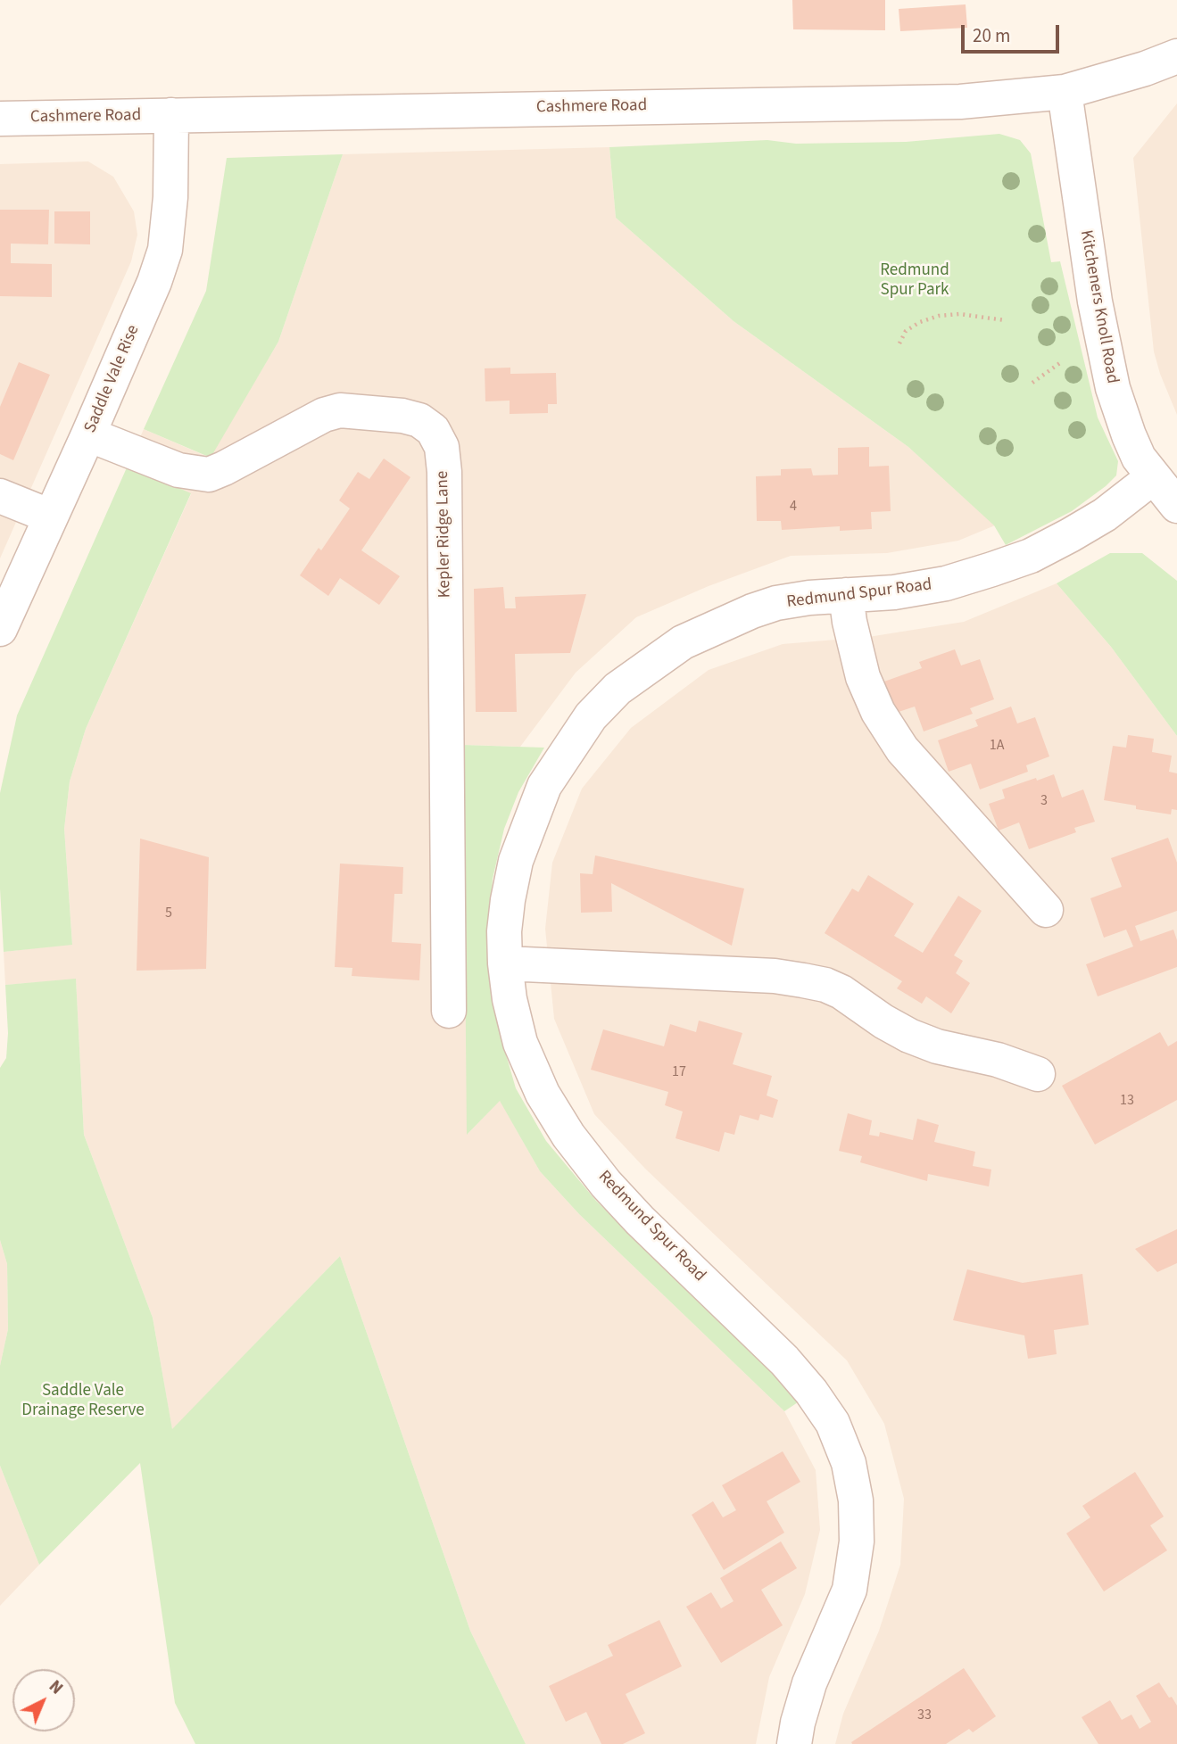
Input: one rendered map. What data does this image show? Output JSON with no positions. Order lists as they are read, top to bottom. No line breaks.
{"streets":{"street":["Cashmere Road","Kitcheners Knoll Road","Saddle Vale Rise","Kepler Ridge Lane","Redmund Spur Road"]},"crossings":[["Cashmere Road","Kitcheners Knoll Road"],["Cashmere Road","Saddle Vale Rise"],["Kitcheners Knoll Road","Redmund Spur Road"],["Saddle Vale Rise","Kepler Ridge Lane"]],"parks":["Redmund Spur Park","Saddle Vale Drainage Reserve"],"house_numbers":["4","1A","3","5","17","13","33"],"scale_bar":"20 m","north":"top right"}
